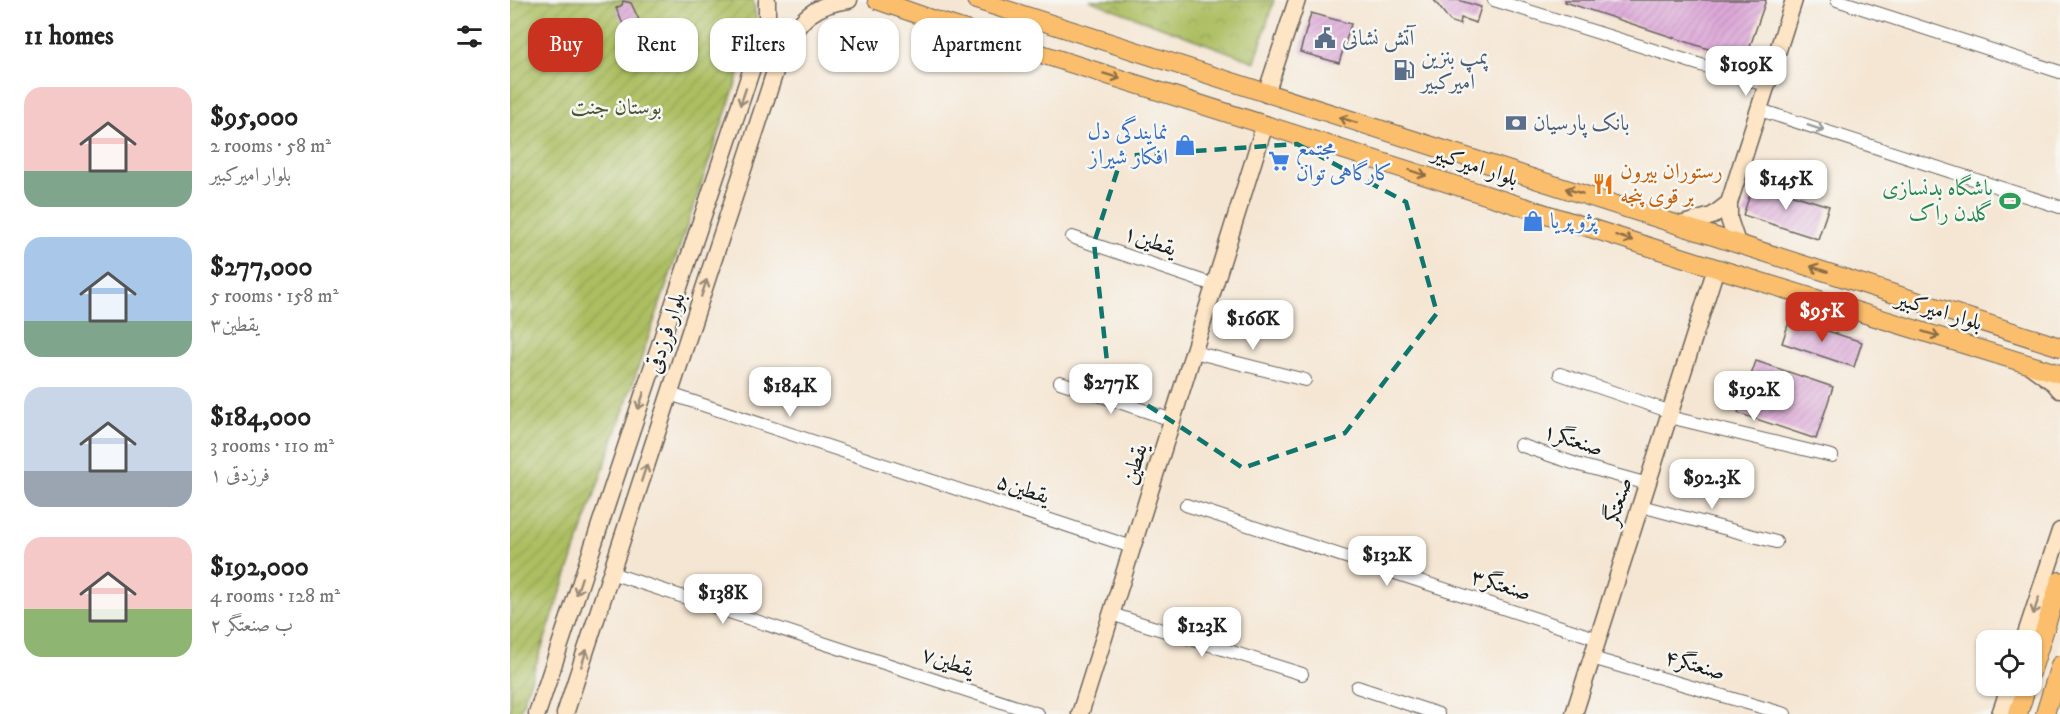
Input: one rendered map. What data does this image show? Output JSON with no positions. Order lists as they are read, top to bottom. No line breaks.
{"streets":{"main road":["بلوار امیرکبیر","بلوار فرزدقی","یقطین","صنعتگر"],"street":["یقطین۱","صنعتگر۱","یقطین۵","صنعتگر۳","یقطین۷","صنعتگر۴"]},"crossings":[["بلوار امیرکبیر","یقطین"],["بلوار امیرکبیر","صنعتگر"],["یقطین۱","یقطین"],["بلوار فرزدقی","یقطین۵"],["بلوار فرزدقی","یقطین۷"],["صنعتگر۱","صنعتگر"],["یقطین","یقطین۵"],["صنعتگر","صنعتگر۳"],["صنعتگر","صنعتگر۴"]],"parks":["بوستان جنت"],"places":{"public building":["آتش نشانی"],"fuel station":["پمپ بنزین امیرکبیر"],"bank":["بانک پارسیان"],"shop":["نمایندگی دل افکار شیراز","پژو پریا"],"supermarket":["مجتمع کارگاهی توان"],"restaurant":["رستوران بیرون بر قوی پنجه"],"sports":["باشگاه بدنسازی گلدن راک"]},"page":{"heading":"11 homes","chip":["Buy","Rent","Filters","New","Apartment"],"price":["$109K","$145K","$95K","$166K","$277K","$184K","$192K","$92.3K","$132K","$138K","$123K"],"list":[{"name":"$95,000","note":"2 rooms · 58 m² · بلوار امیرکبیر"},{"name":"$277,000","note":"5 rooms · 158 m² · یقطین۳"},{"name":"$184,000","note":"3 rooms · 110 m² · فرزدقی ۱"},{"name":"$192,000","note":"4 rooms · 128 m² · ۲ ب صنعتگر"}]}}
